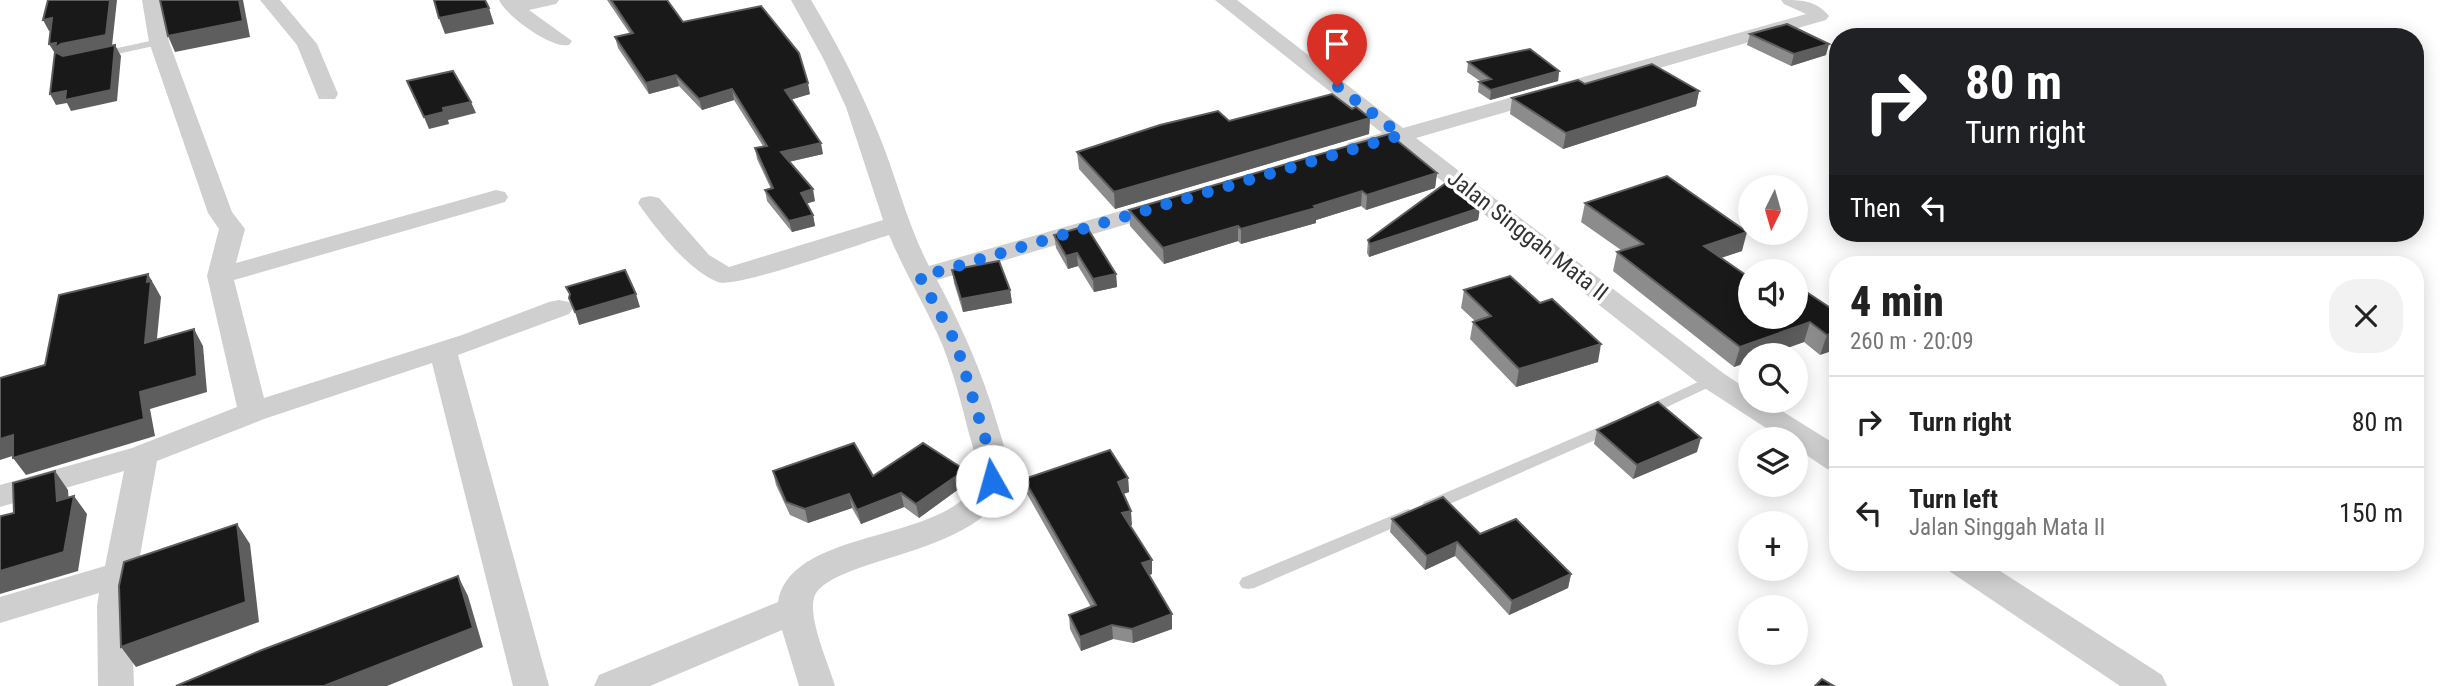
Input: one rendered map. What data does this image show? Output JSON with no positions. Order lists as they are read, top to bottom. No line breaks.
{"streets":{"street":["Jalan Singgah Mata II"]},"north":"bottom","page":{"turn":["80 m","Turn right"],"map_buttons":["+","−"],"then":"Then","heading":["4 min","260 m · 20:09"],"list":[{"name":"Turn right","value":"80 m"},{"name":"Turn left","note":"Jalan Singgah Mata II","value":"150 m"}]}}
